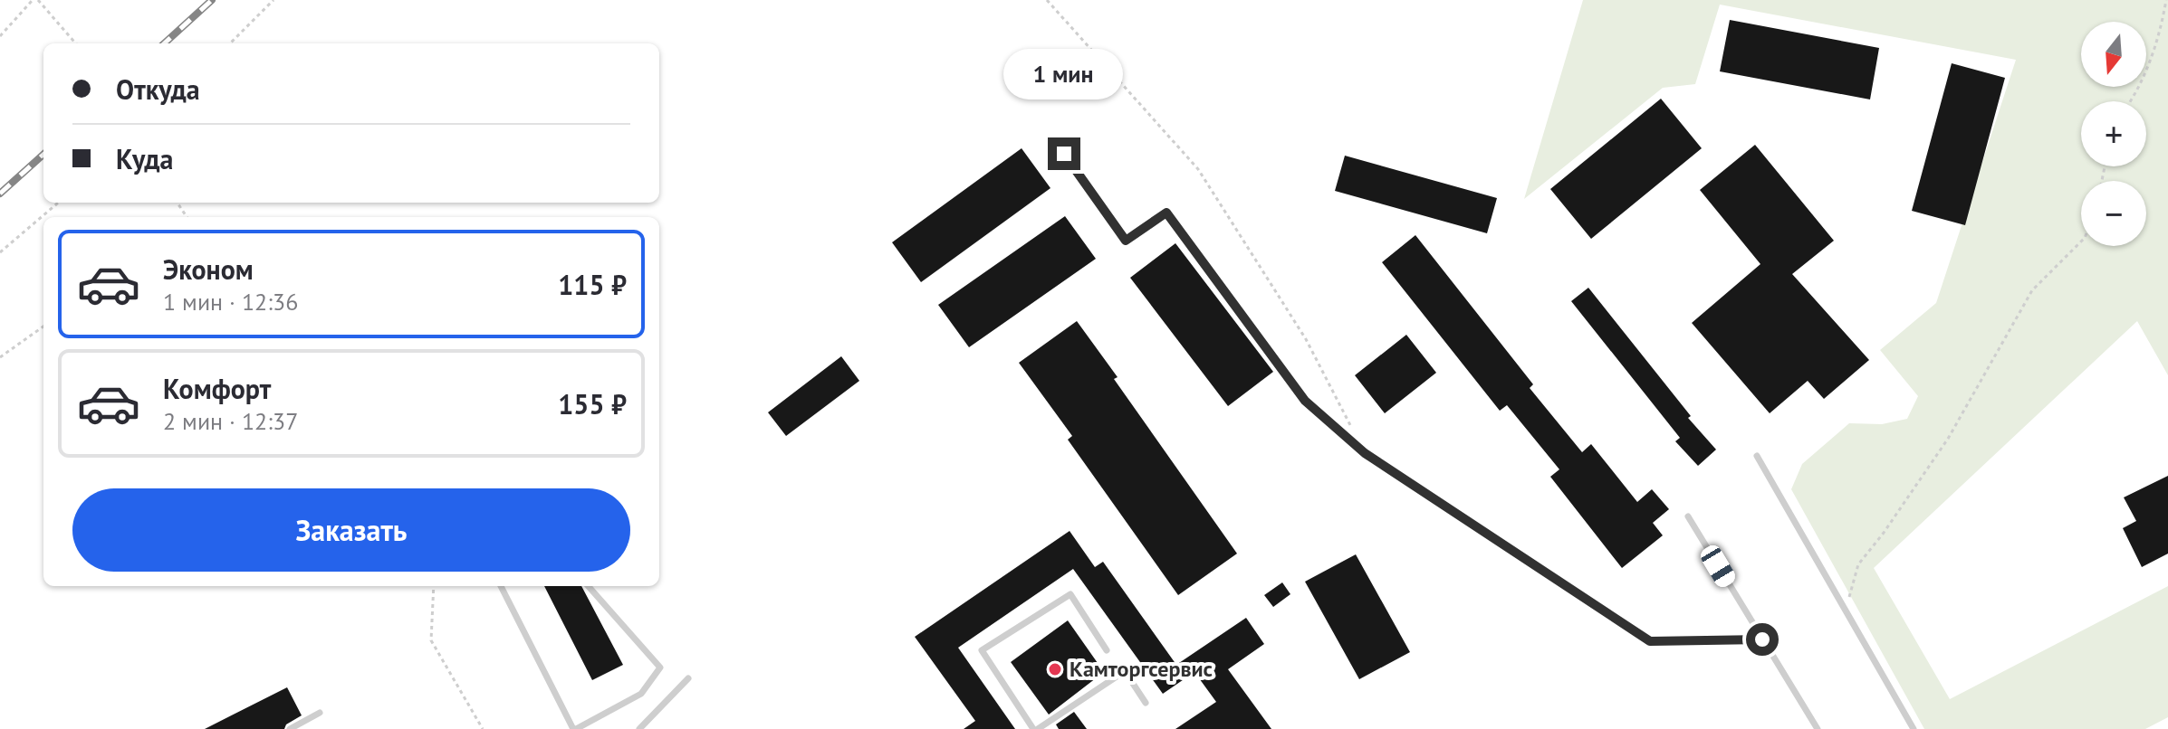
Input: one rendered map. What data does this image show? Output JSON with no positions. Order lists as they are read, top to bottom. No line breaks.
{"places":["Камторгсервис"],"north":"bottom","page":{"map_buttons":["+","−"],"banner":["Откуда","Куда"],"bubble":"1 мин","list":[{"name":"Эконом","note":"1 мин · 12:36","value":"115 ₽"},{"name":"Комфорт","note":"2 мин · 12:37","value":"155 ₽"}],"buttons":"Заказать"}}
